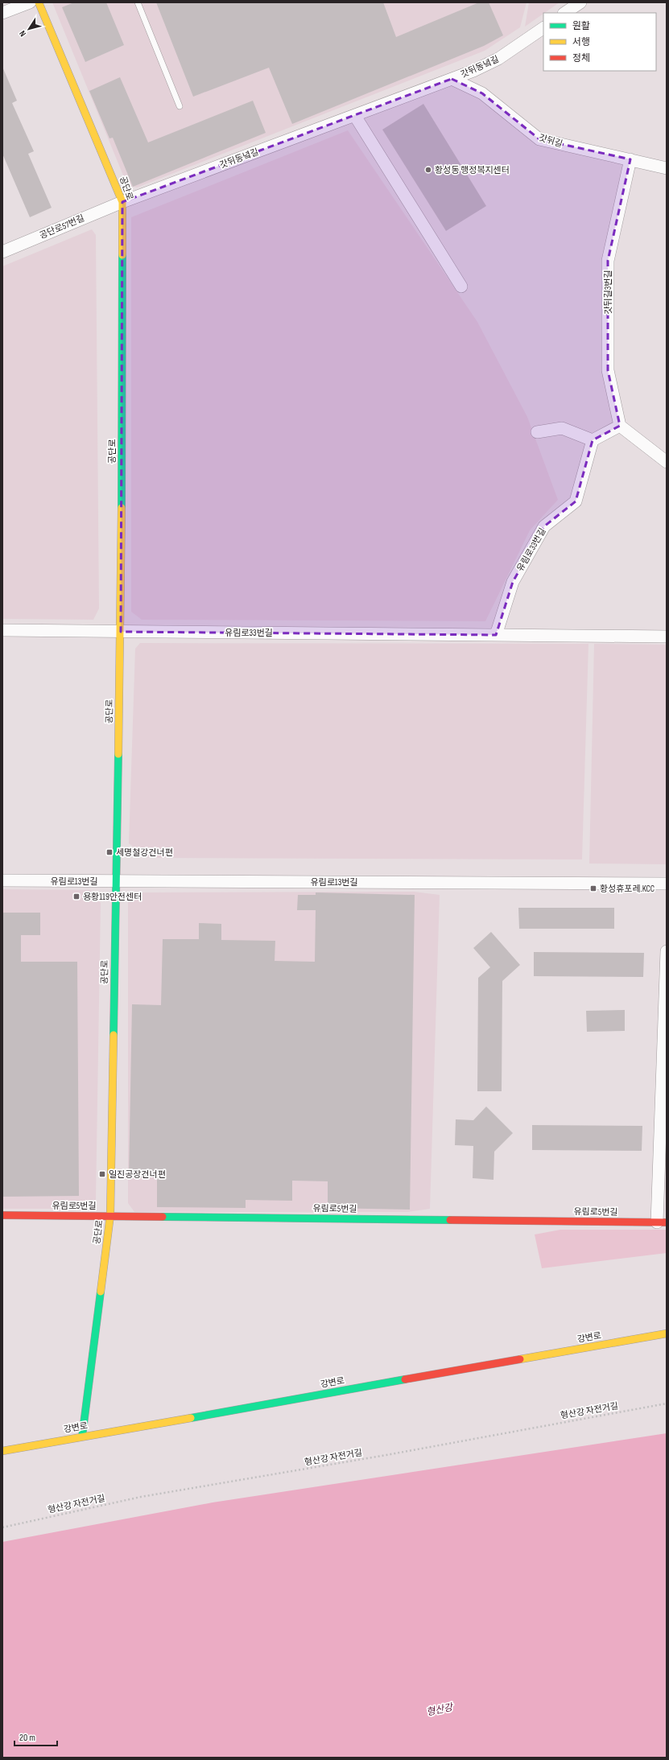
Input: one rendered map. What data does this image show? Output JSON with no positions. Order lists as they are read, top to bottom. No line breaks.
{"streets":{"street":["갓뒤동녘길","갓뒤길","공단로","공단로57번길","갓뒤길3번길","유림로33번길","유림로13번길","유림로5번길","강변로"],"path":["형산강 자전거길"]},"crossings":[["갓뒤동녘길","갓뒤길"],["갓뒤동녘길","공단로"],["갓뒤동녘길","공단로57번길"],["갓뒤길","갓뒤길3번길"],["공단로","공단로57번길"],["공단로","유림로33번길"],["공단로","유림로13번길"],["공단로","유림로5번길"],["공단로","강변로"]],"water":["형산강"],"places":{"other":["황성동 행정복지센터"],"transit":["세명철강건너편","황성휴포레.KCC","용황119안전센터","일진공장건너편"]},"legend":["원활","서행","정체"],"scale_bar":"20 m","north":"bottom left"}
